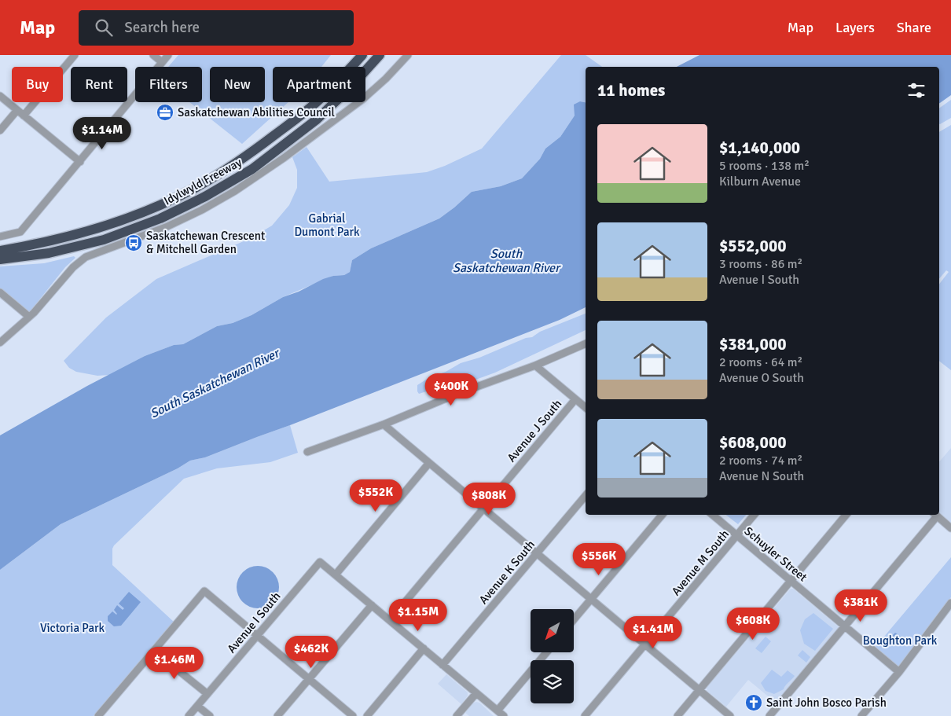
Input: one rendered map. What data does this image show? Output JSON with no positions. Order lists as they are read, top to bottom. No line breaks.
{"streets":{"highway":["Idylwyld Freeway"],"street":["Avenue J South","Schuyler Street","Avenue M South","Avenue K South","Avenue I South"]},"crossings":[["Schuyler Street","Avenue M South"]],"water":["South Saskatchewan River"],"parks":["Gabrial Dumont Park","Victoria Park","Boughton Park"],"places":{"office":["Saskatchewan Abilities Council"],"bus stop":["Saskatchewan Crescent & Mitchell Garden"],"church":["Saint John Bosco Parish"]},"north":"bottom left","page":{"header":"Map","search":"Search here","nav":["Map","Layers","Share"],"chip":["Buy","Rent","Filters","New","Apartment"],"heading":"11 homes","list":[{"name":"$1,140,000","note":"5 rooms · 138 m² · Kilburn Avenue"},{"name":"$552,000","note":"3 rooms · 86 m² · Avenue I South"},{"name":"$381,000","note":"2 rooms · 64 m² · Avenue O South"},{"name":"$608,000","note":"2 rooms · 74 m² · Avenue N South"}],"price":["$1.14M","$400K","$552K","$808K","$556K","$381K","$1.15M","$608K","$1.41M","$462K","$1.46M"]}}
